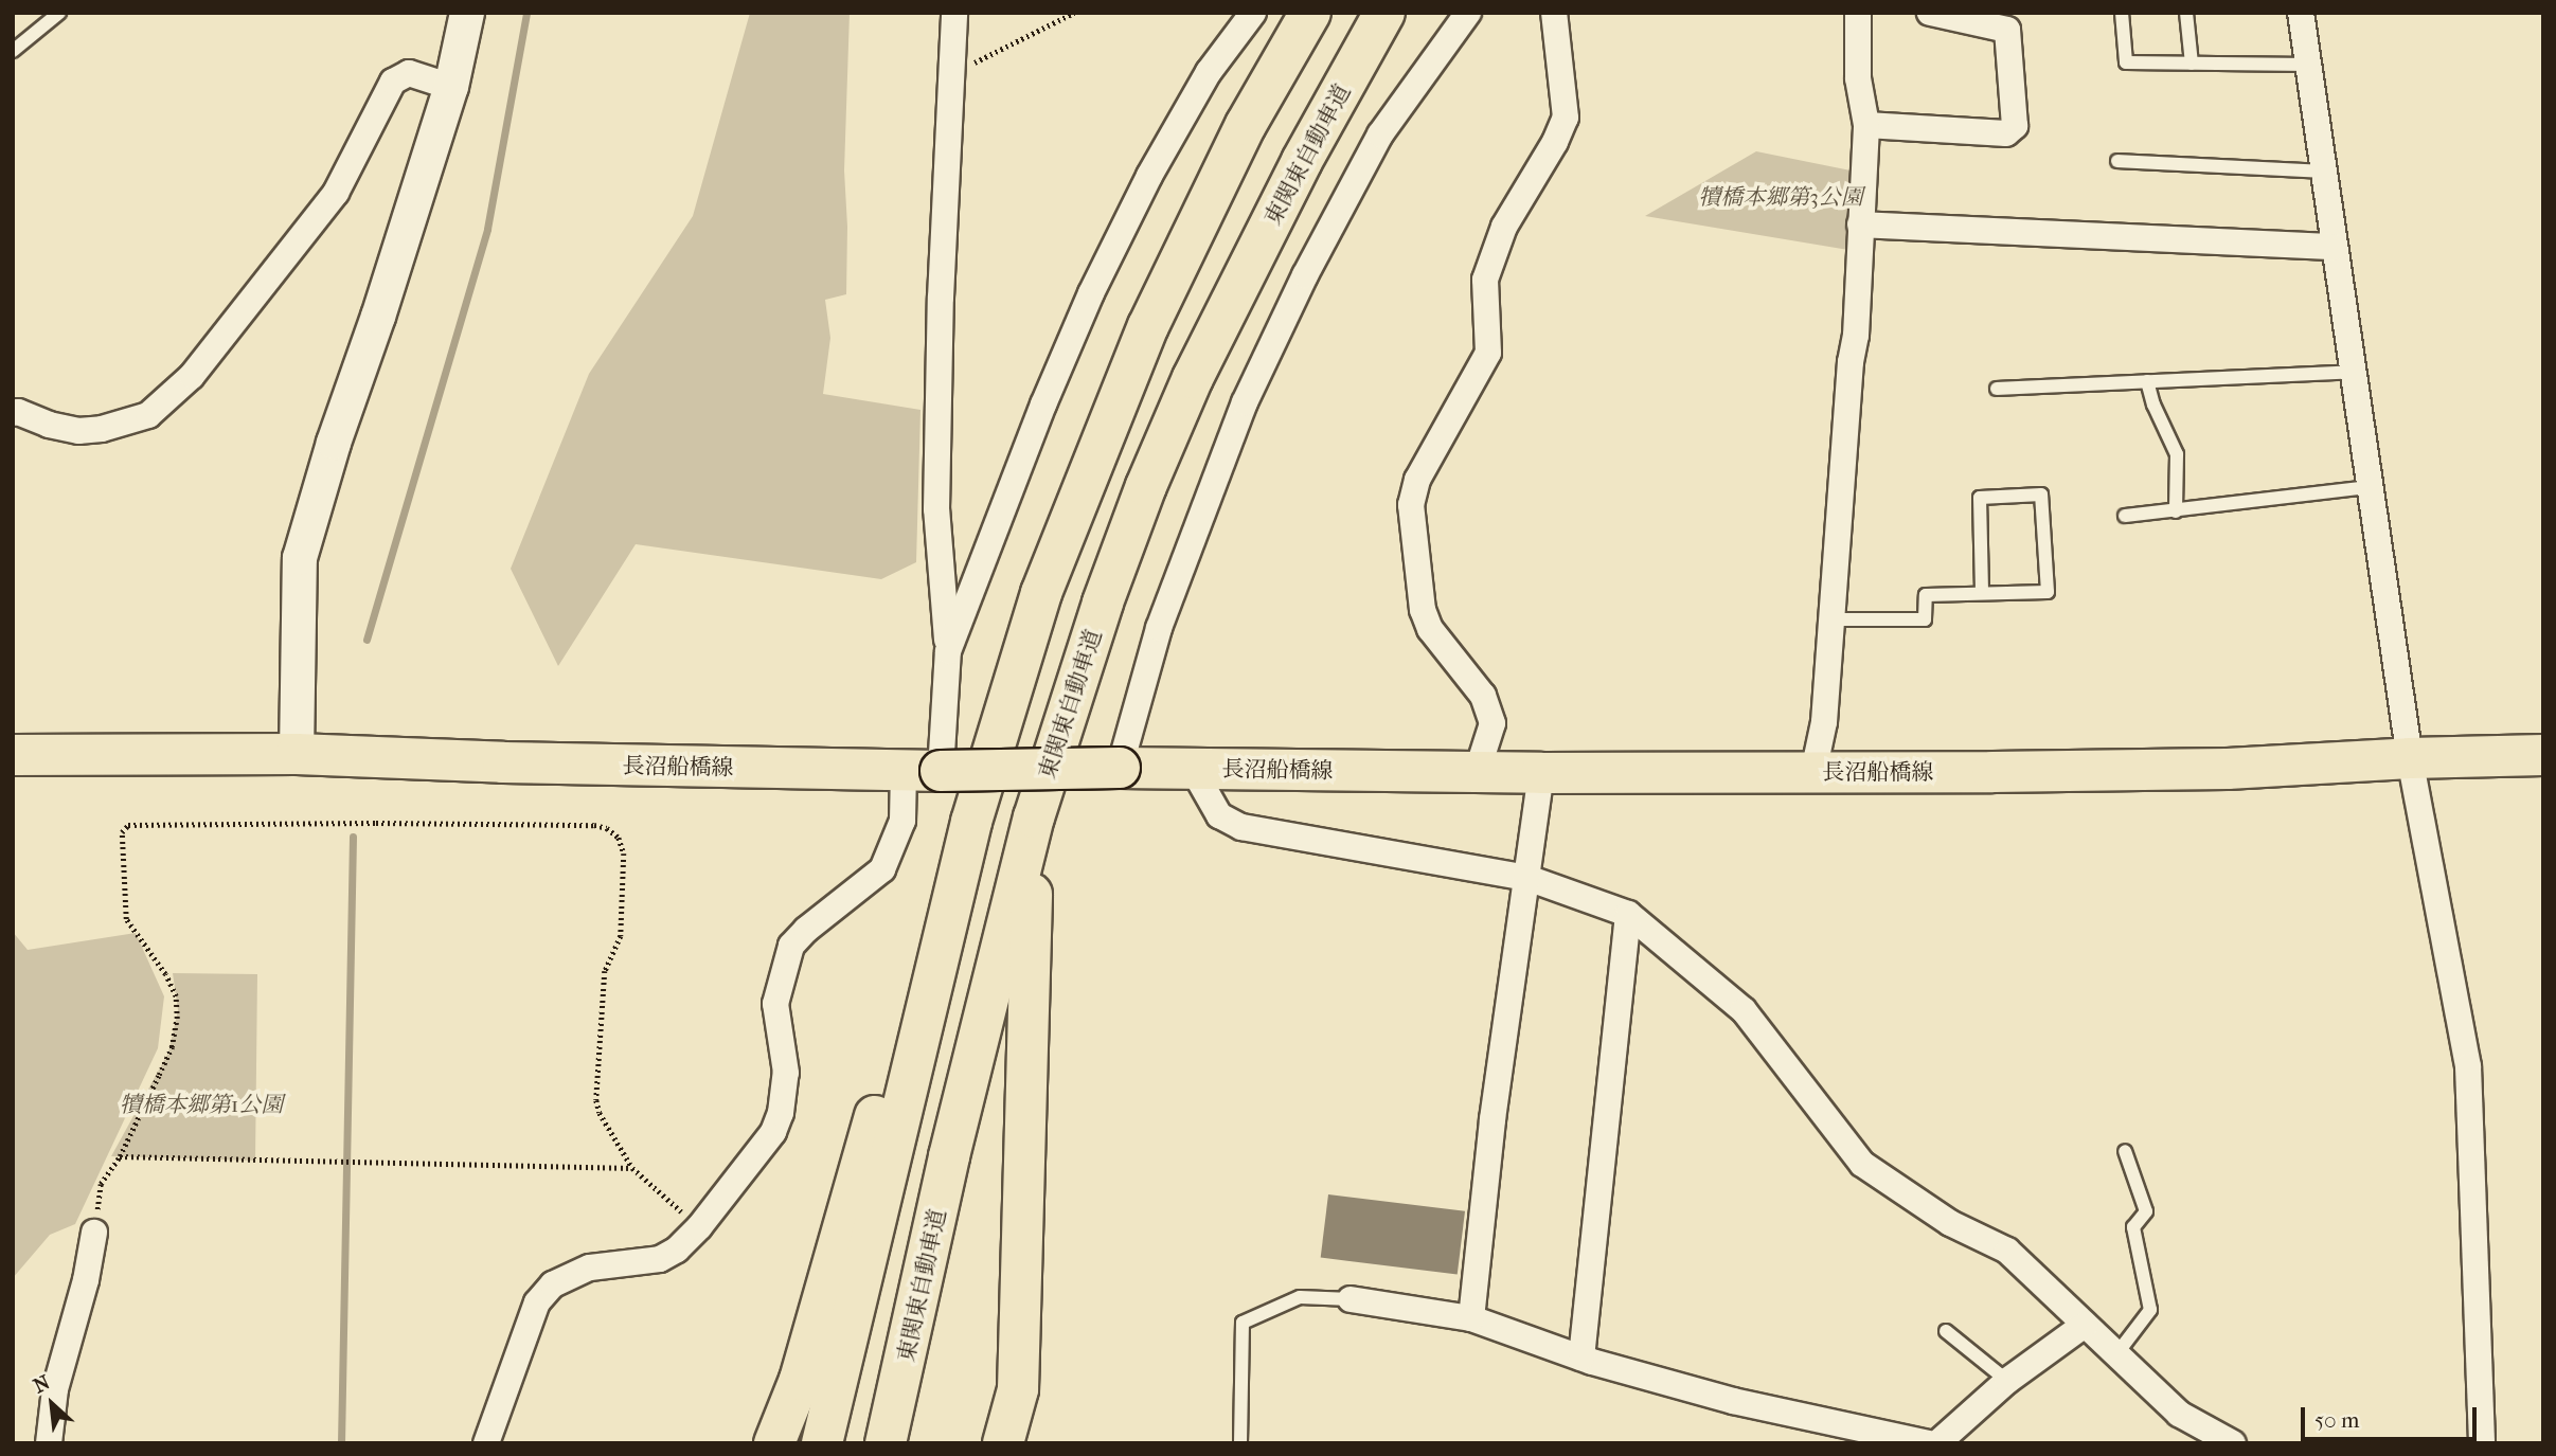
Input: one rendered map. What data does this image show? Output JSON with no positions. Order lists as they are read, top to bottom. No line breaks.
{"streets":{"main road":["東関東自動車道","長沼船橋線"]},"parks":["犢橋本郷第3公園","犢橋本郷第1公園"],"scale_bar":"50 m","north":"top left"}
